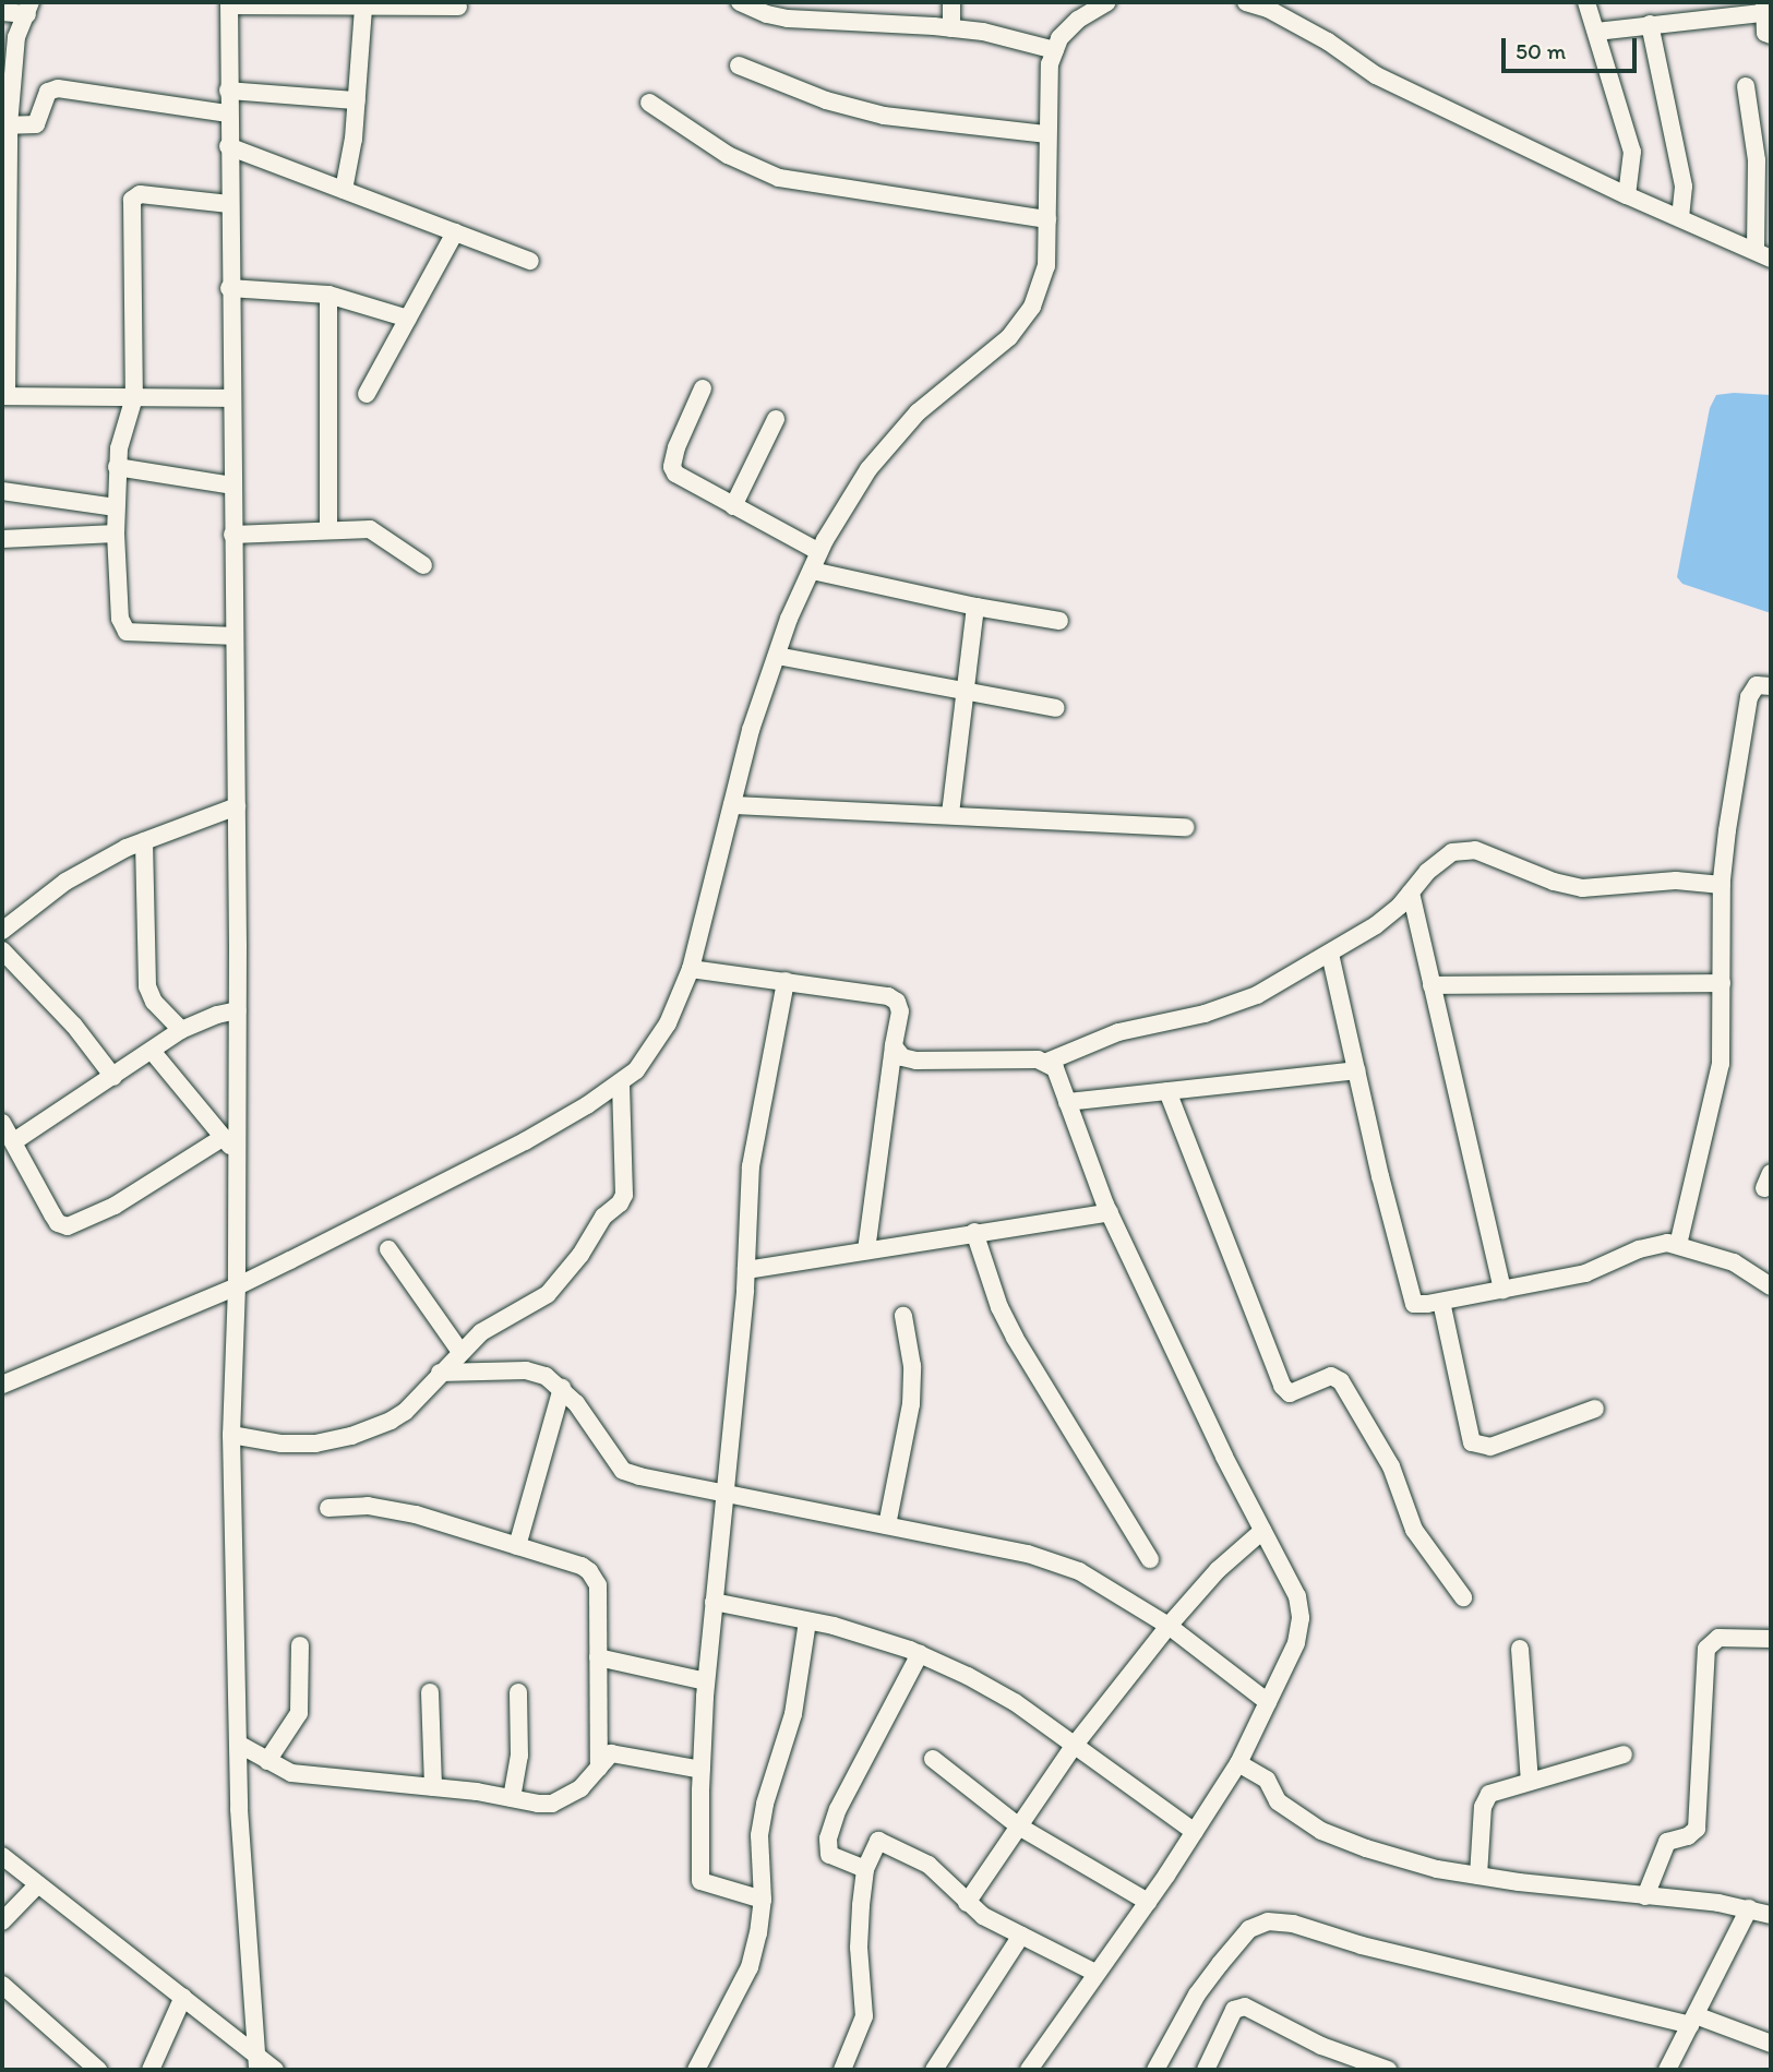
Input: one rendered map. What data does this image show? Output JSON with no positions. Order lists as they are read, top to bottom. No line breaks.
{"scale_bar":"50 m"}
